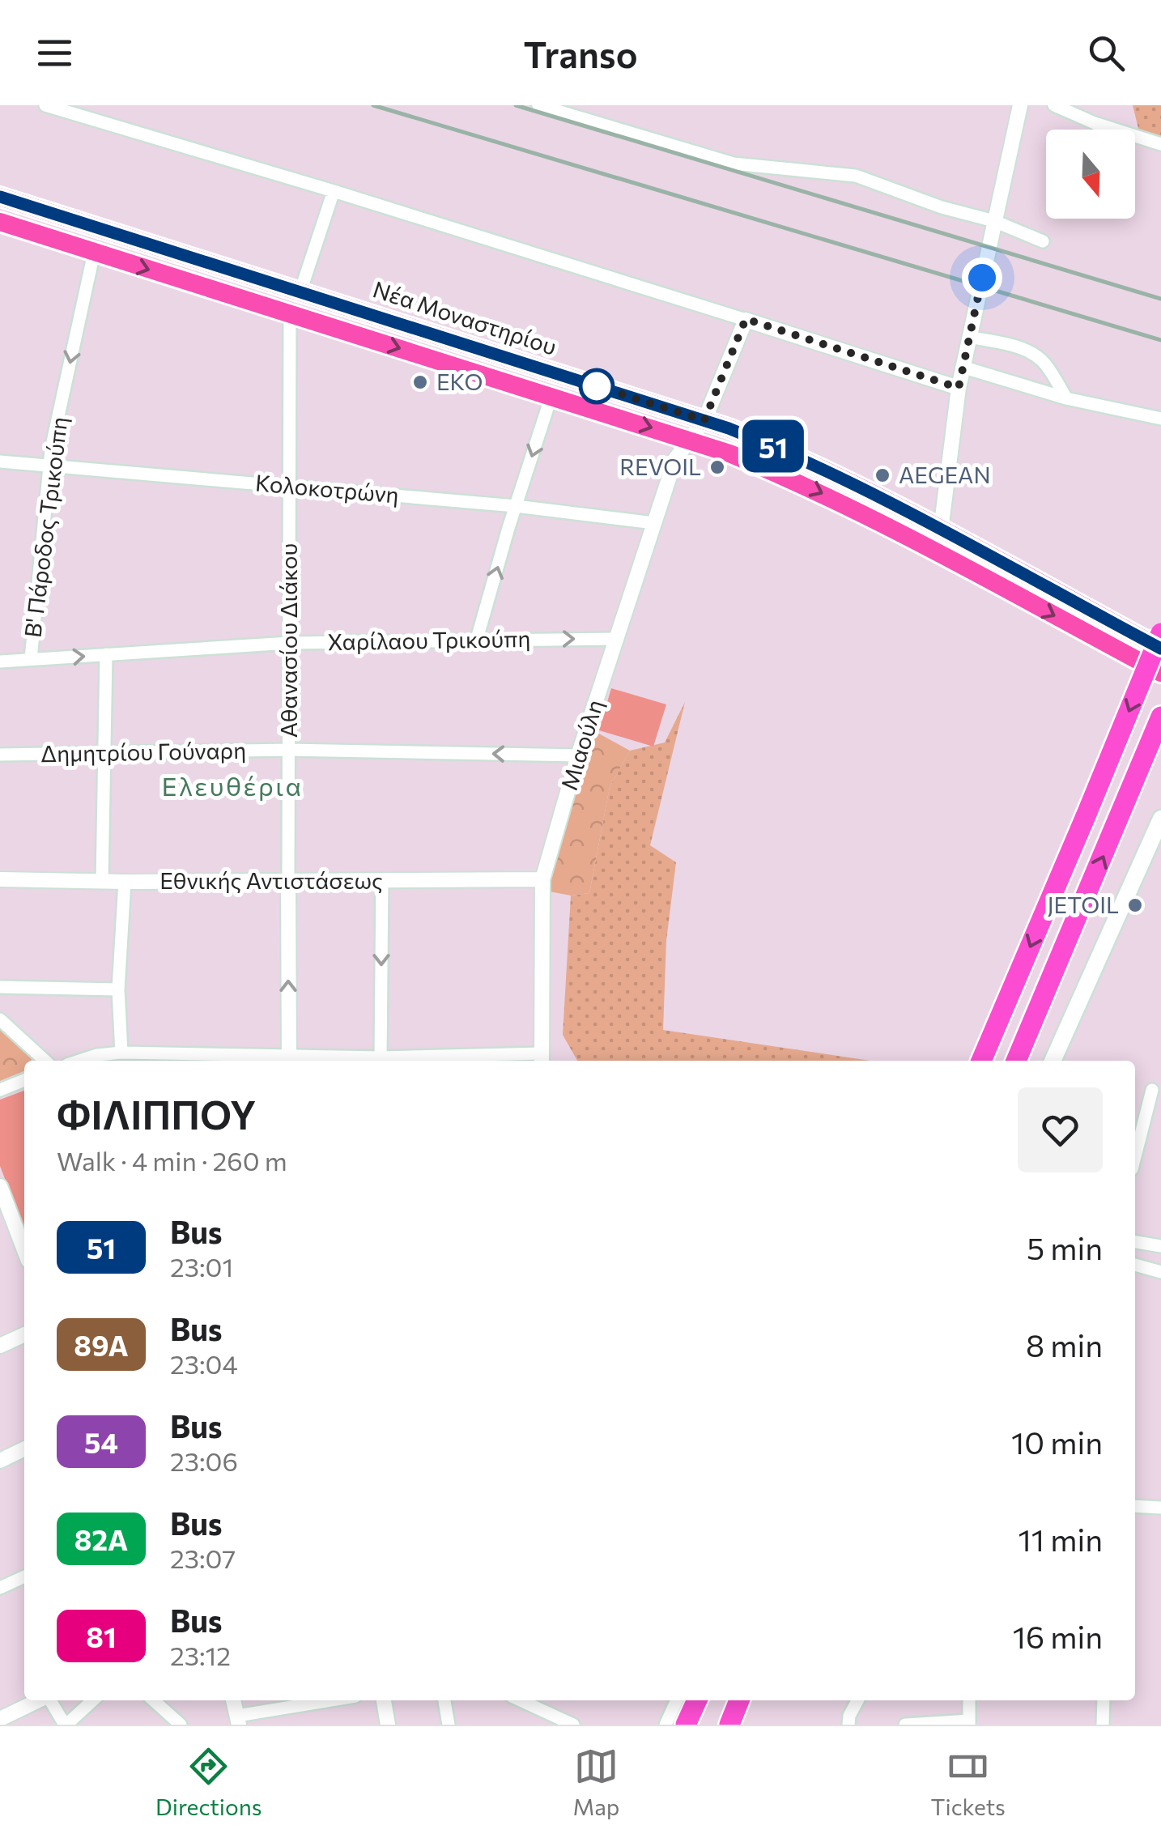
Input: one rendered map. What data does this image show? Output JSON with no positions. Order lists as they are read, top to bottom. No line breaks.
{"streets":{"main road":["Νέα Μοναστηρίου"],"street":["Κολοκοτρώνη","Β' Πάροδος Τρικούπη","Αθανασίου Διάκου","Χαρίλαου Τρικούπη","Μιαούλη","Δημητρίου Γούναρη","Εθνικής Αντιστάσεως"]},"crossings":[["Νέα Μοναστηρίου","Μιαούλη"],["Κολοκοτρώνη","Β' Πάροδος Τρικούπη"],["Κολοκοτρώνη","Αθανασίου Διάκου"],["Κολοκοτρώνη","Μιαούλη"],["Β' Πάροδος Τρικούπη","Χαρίλαου Τρικούπη"],["Αθανασίου Διάκου","Χαρίλαου Τρικούπη"],["Αθανασίου Διάκου","Δημητρίου Γούναρη"],["Αθανασίου Διάκου","Εθνικής Αντιστάσεως"],["Χαρίλαου Τρικούπη","Μιαούλη"],["Μιαούλη","Δημητρίου Γούναρη"],["Μιαούλη","Εθνικής Αντιστάσεως"]],"one_way":["Β' Πάροδος Τρικούπη","Δημητρίου Γούναρη"],"districts":["Ελευθέρια"],"places":["EKO","REVOIL","AEGEAN","JETOIL"],"lines":["bus line 51"],"north":"bottom","page":{"header":"Transo","on_map":"51","heading":["ΦΙΛΙΠΠΟΥ","Walk · 4 min · 260 m"],"list":[{"mark":"51","name":"Bus","note":"23:01","value":"5 min"},{"mark":"89Α","name":"Bus","note":"23:04","value":"8 min"},{"mark":"54","name":"Bus","note":"23:06","value":"10 min"},{"mark":"82Α","name":"Bus","note":"23:07","value":"11 min"},{"mark":"81","name":"Bus","note":"23:12","value":"16 min"}],"tabs":["Directions","Map","Tickets"]}}
